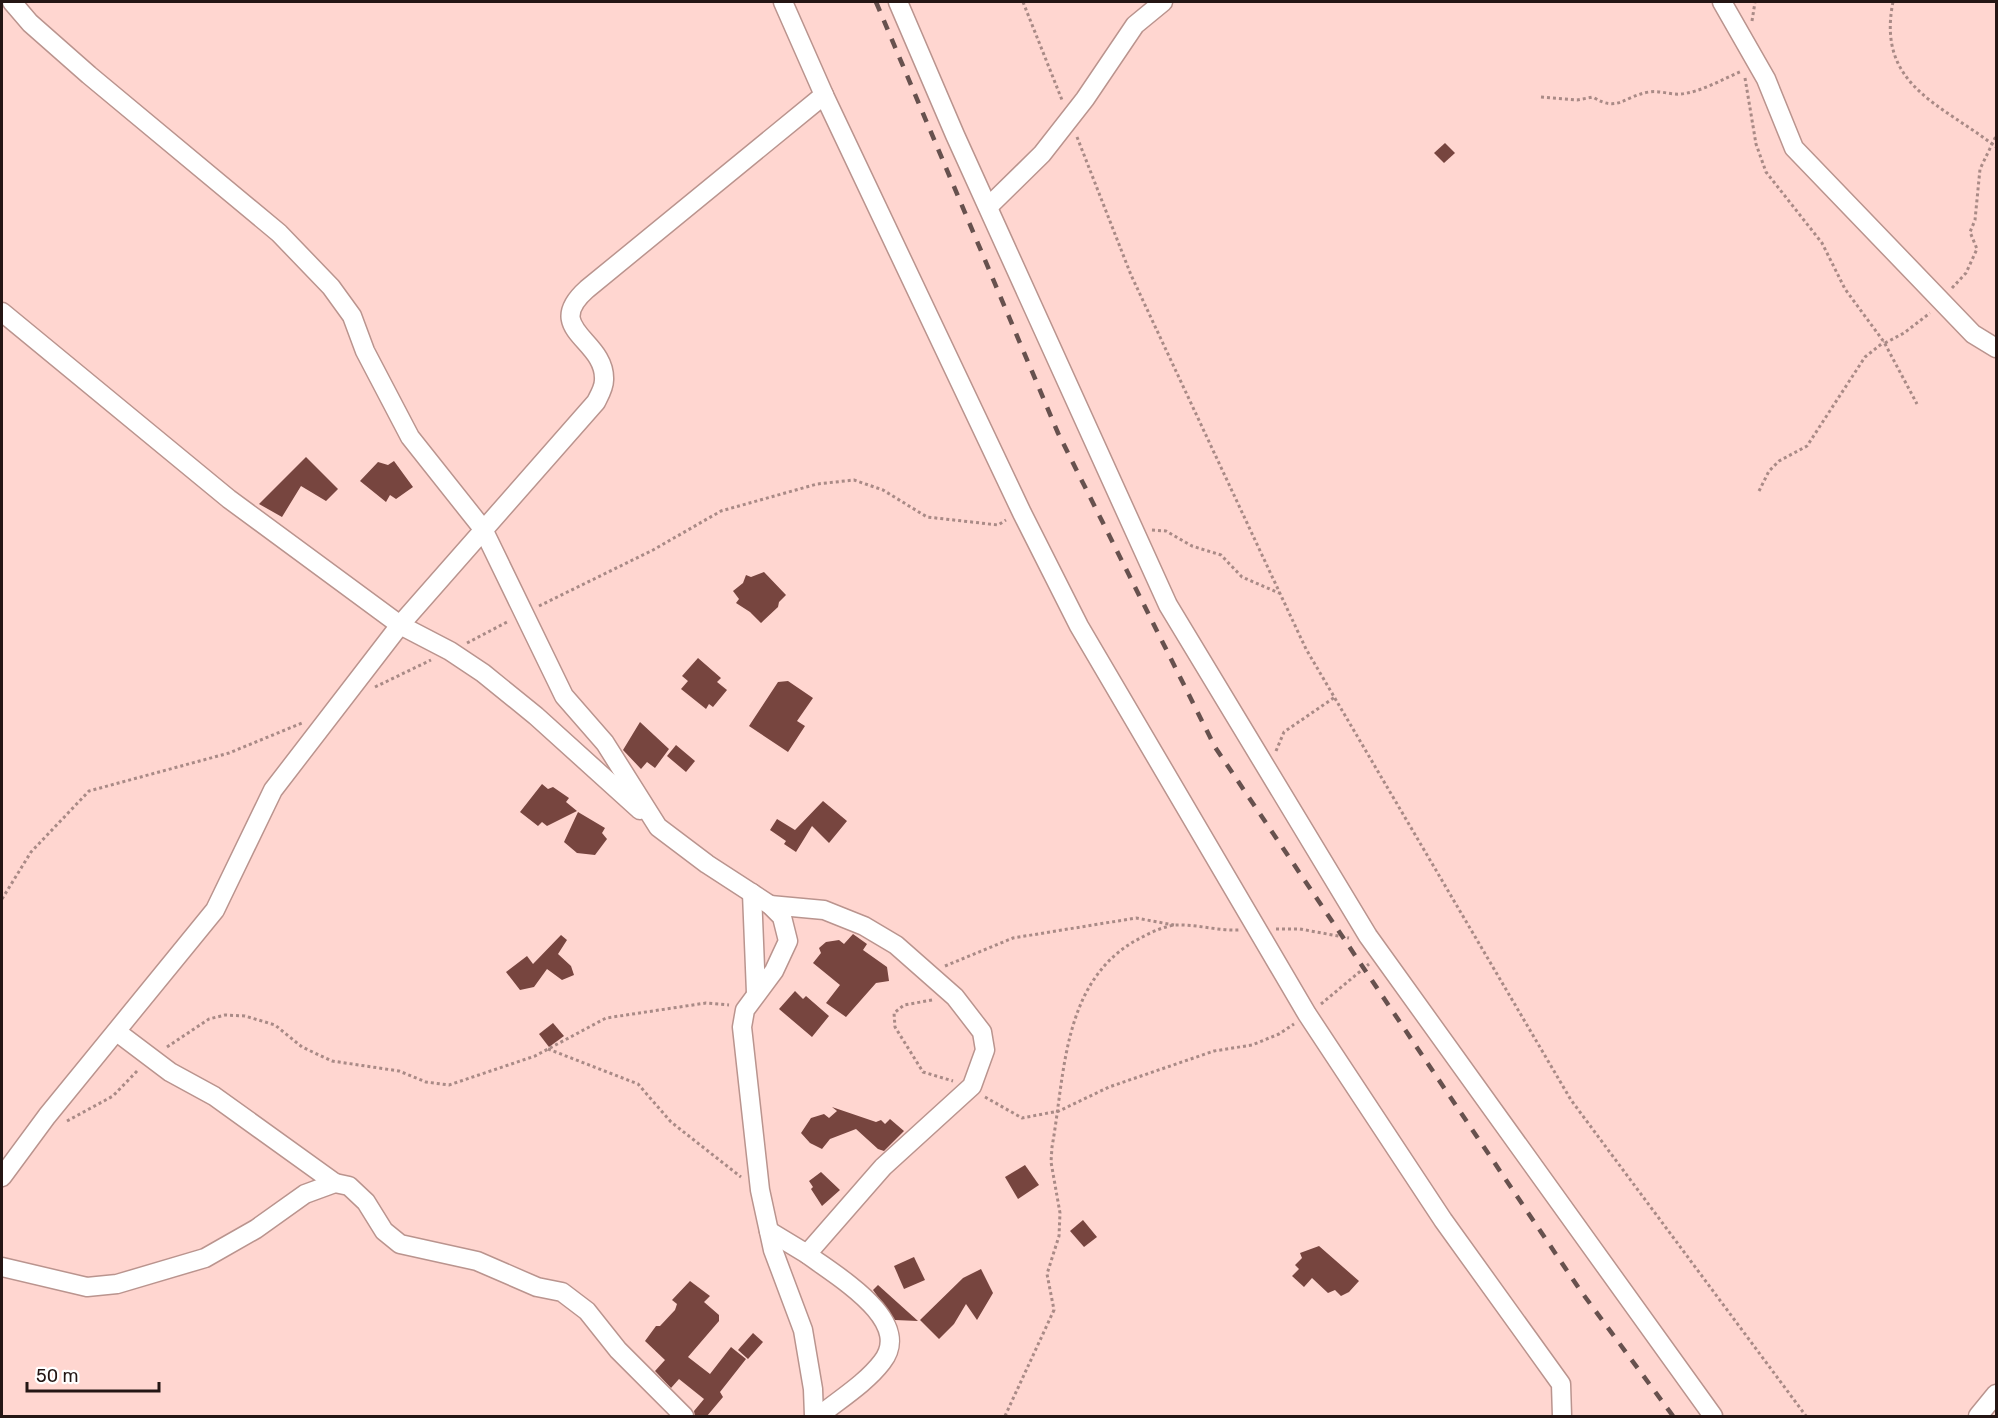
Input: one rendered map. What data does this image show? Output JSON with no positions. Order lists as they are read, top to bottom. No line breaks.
{"scale_bar":"50 m"}
